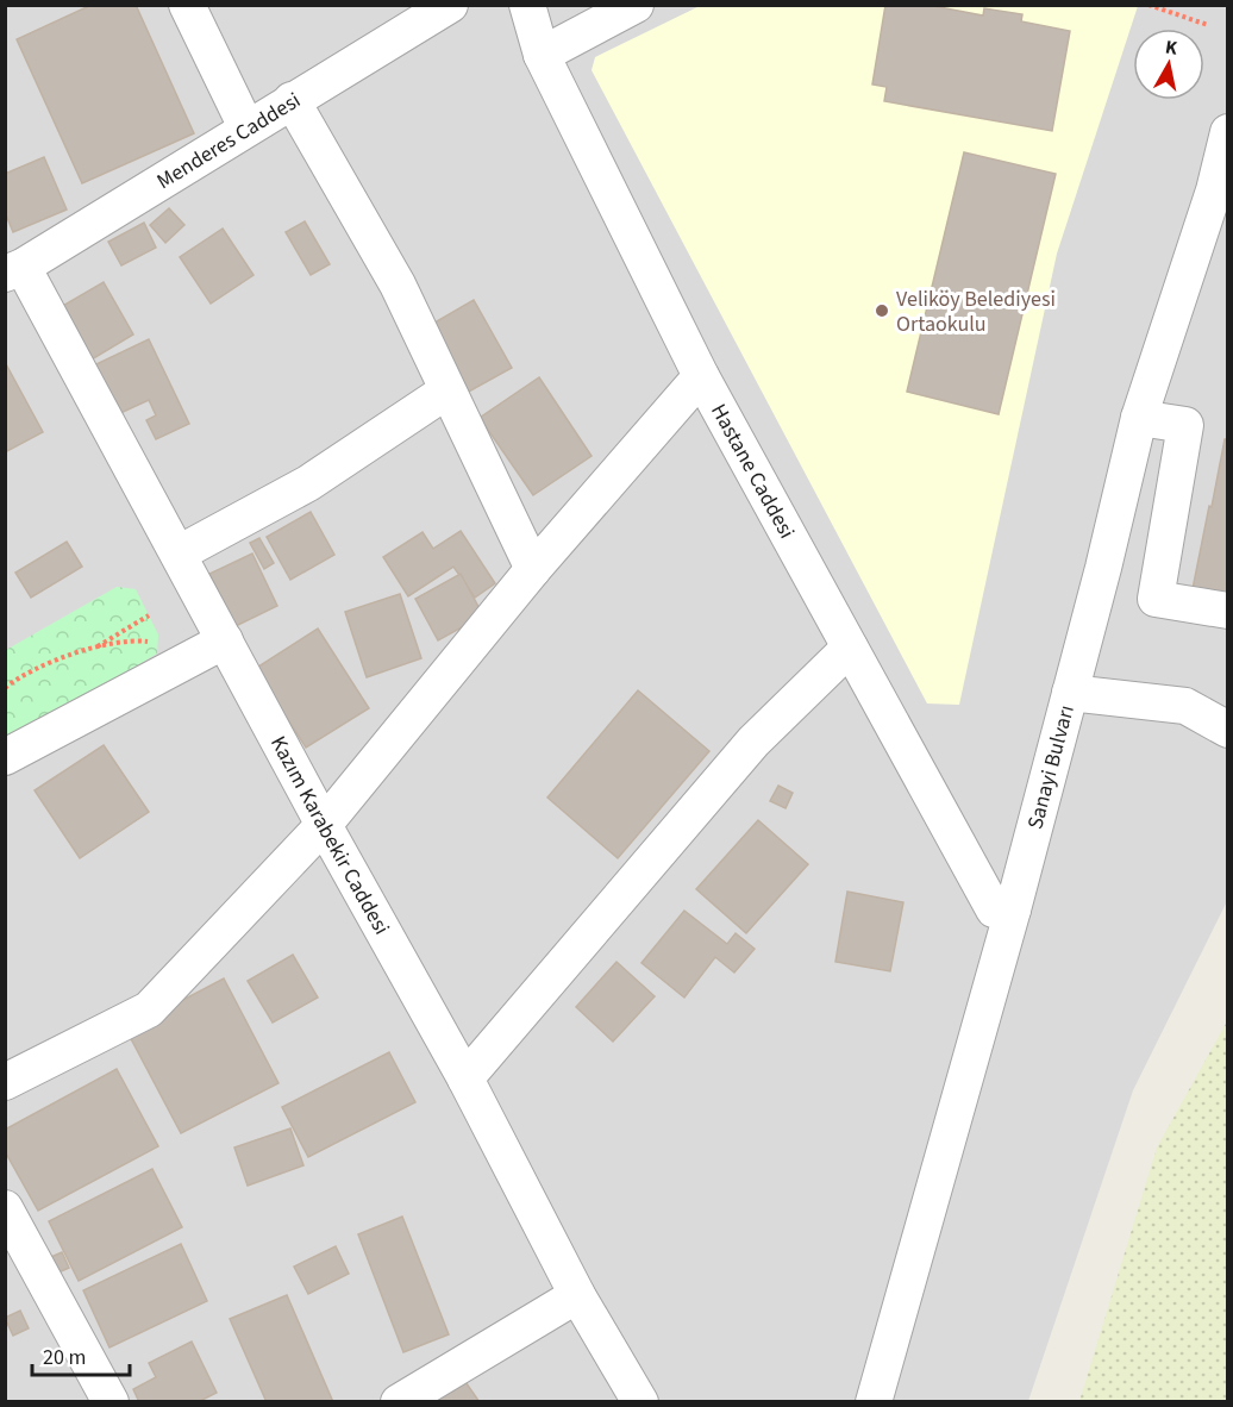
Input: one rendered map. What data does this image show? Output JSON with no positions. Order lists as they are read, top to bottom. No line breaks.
{"streets":{"street":["Menderes Caddesi","Hastane Caddesi","Sanayi Bulvarı","Kazım Karabekir Caddesi"]},"crossings":[["Menderes Caddesi","Kazım Karabekir Caddesi"],["Hastane Caddesi","Sanayi Bulvarı"]],"places":["Veliköy Belediyesi Ortaokulu"],"scale_bar":"20 m","north":"top"}
